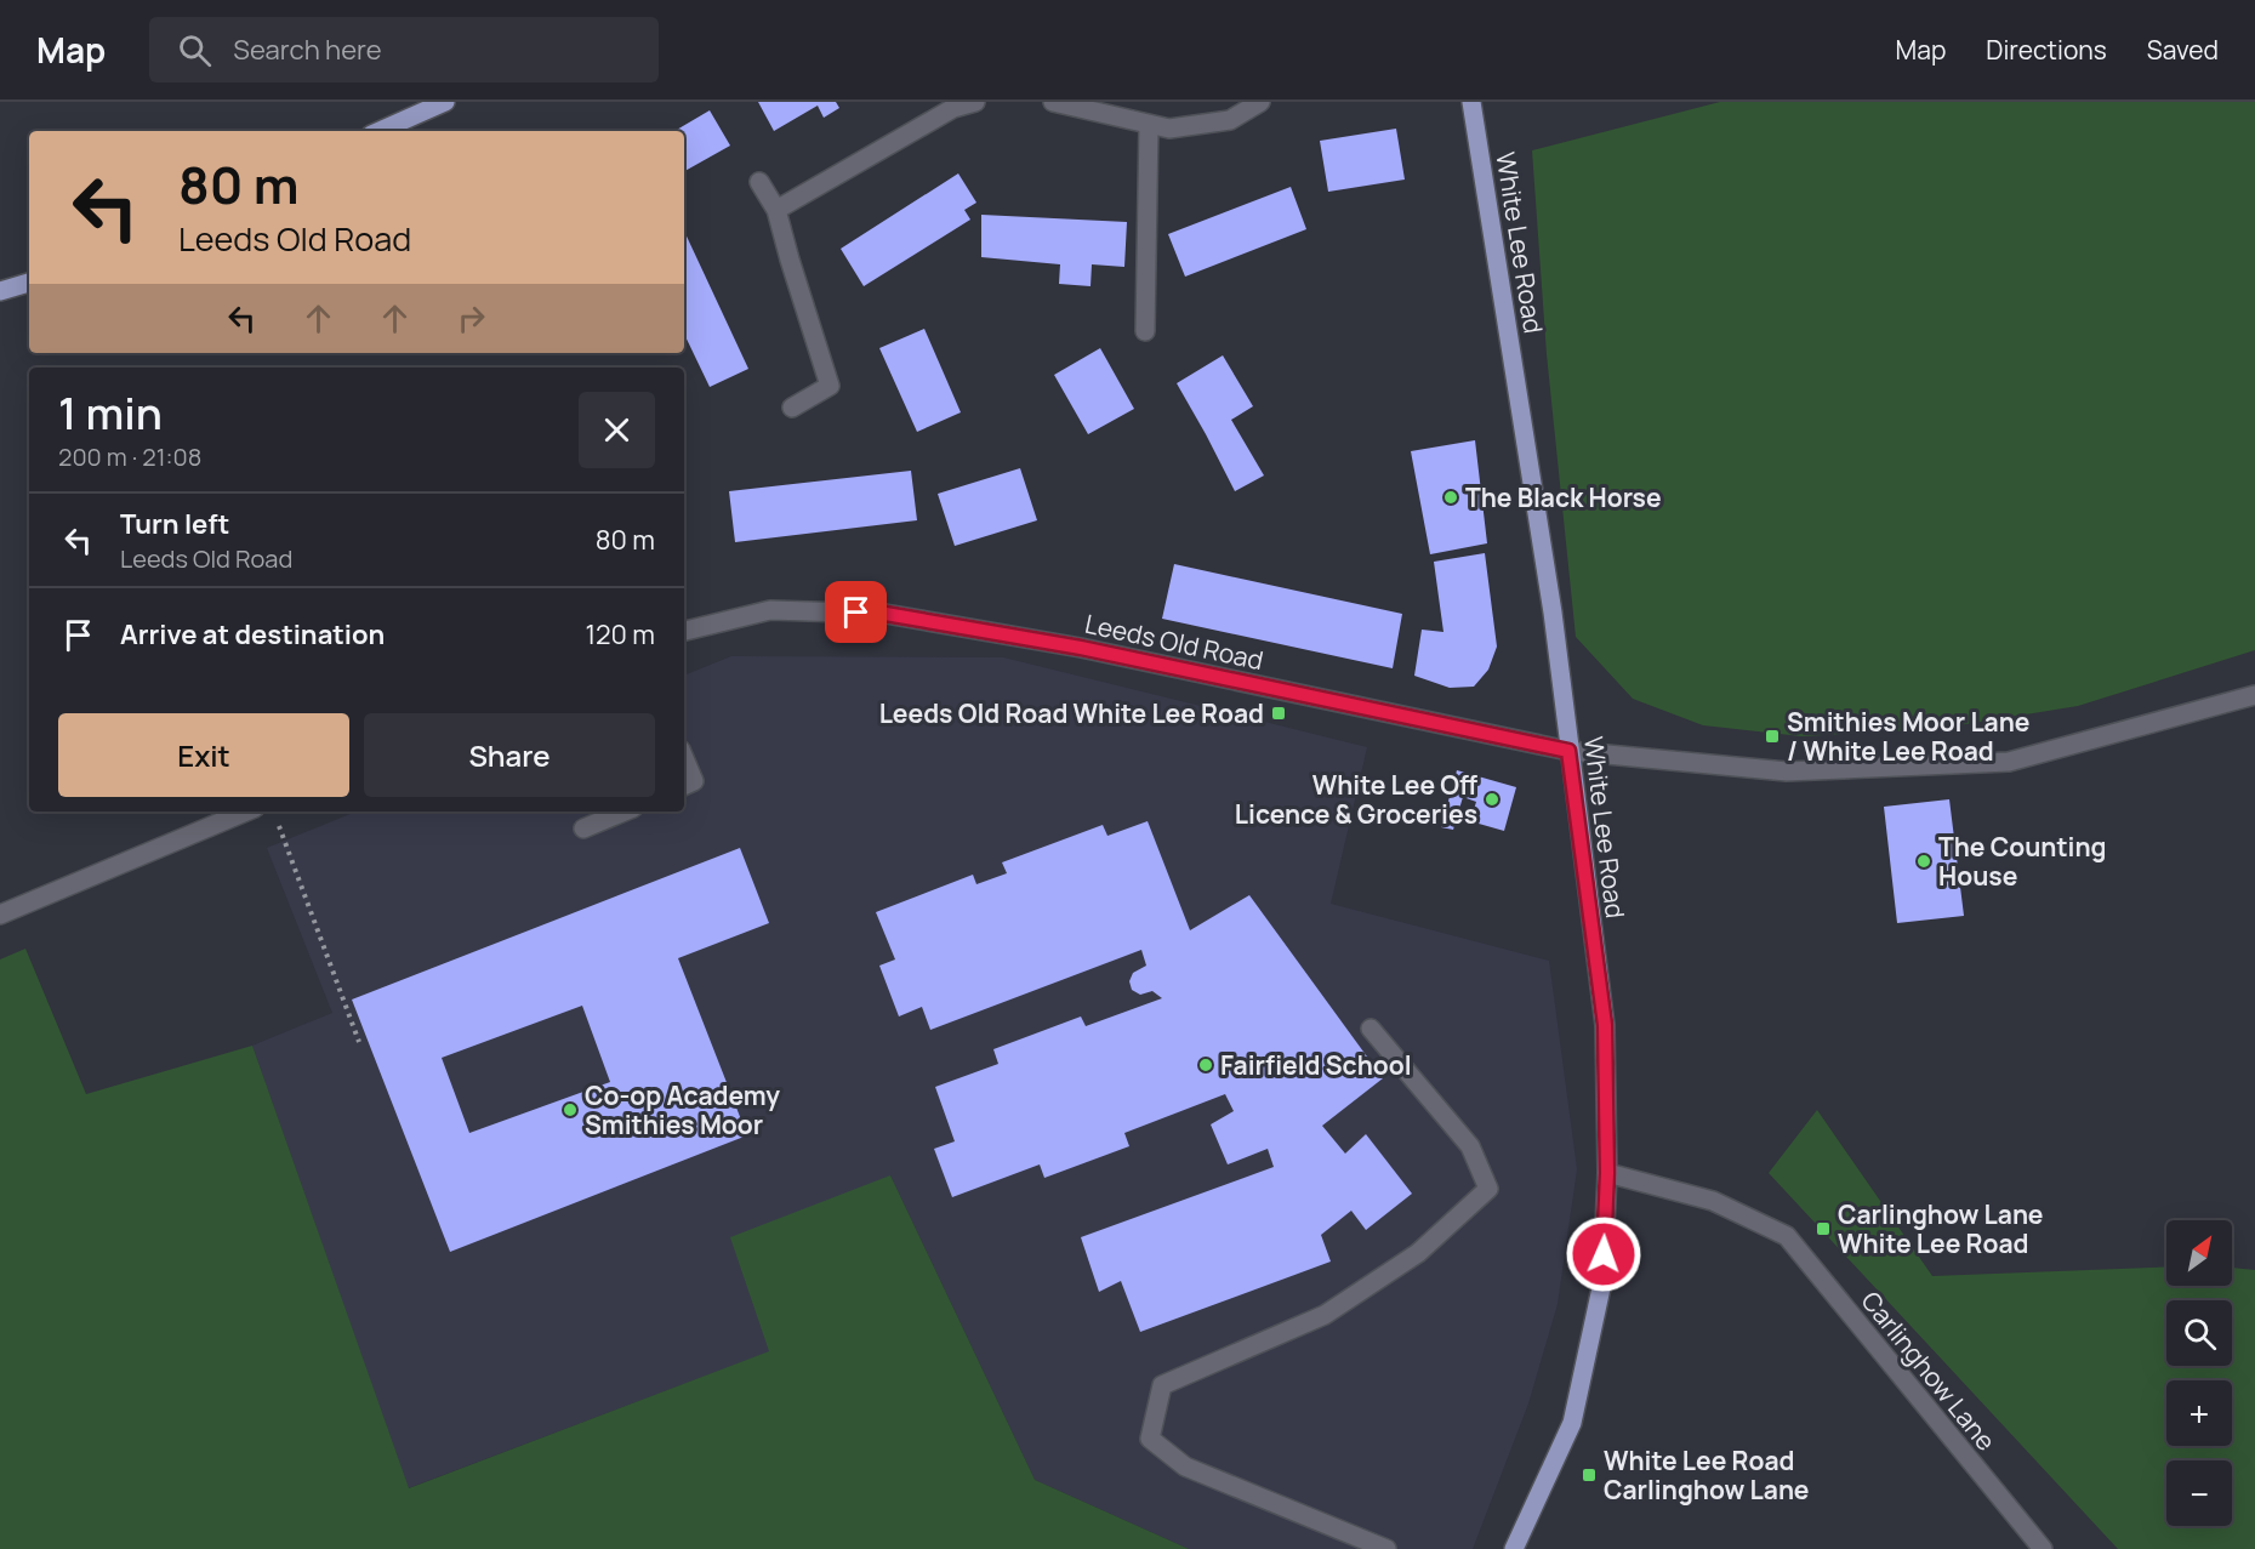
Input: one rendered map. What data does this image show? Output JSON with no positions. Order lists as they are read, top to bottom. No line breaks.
{"streets":{"main road":["White Lee Road"],"street":["Leeds Old Road","Carlinghow Lane"]},"crossings":[["White Lee Road","Leeds Old Road"],["White Lee Road","Carlinghow Lane"]],"places":{"other":["The Black Horse","White Lee Off Licence & Groceries","The Counting House","Fairfield School","Co-op Academy Smithies Moor"],"transit":["Leeds Old Road White Lee Road","Smithies Moor Lane / White Lee Road","Carlinghow Lane White Lee Road","White Lee Road Carlinghow Lane"]},"north":"top right","page":{"header":"Map","search":"Search here","nav":["Map","Directions","Saved"],"turn":["80 m","Leeds Old Road"],"heading":["1 min","200 m · 21:08"],"list":[{"name":"Turn left","note":"Leeds Old Road","value":"80 m"},{"name":"Arrive at destination","value":"120 m"}],"buttons":["Exit","Share"],"map_buttons":["+","−"]}}
